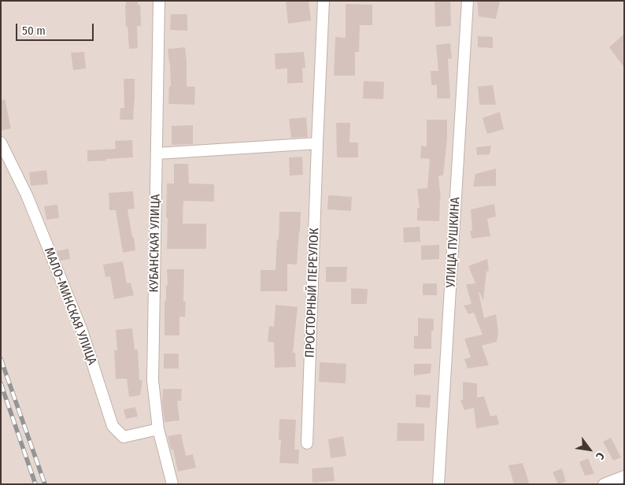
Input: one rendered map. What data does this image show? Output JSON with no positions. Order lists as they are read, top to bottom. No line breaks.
{"streets":{"street":["УЛИЦА ПУШКИНА","КУБАНСКАЯ УЛИЦА","ПРОСТОРНЫЙ ПЕРЕУЛОК","МАЛО-МИНСКАЯ УЛИЦА"]},"crossings":[["КУБАНСКАЯ УЛИЦА","МАЛО-МИНСКАЯ УЛИЦА"]],"scale_bar":"50 m","north":"bottom right"}
